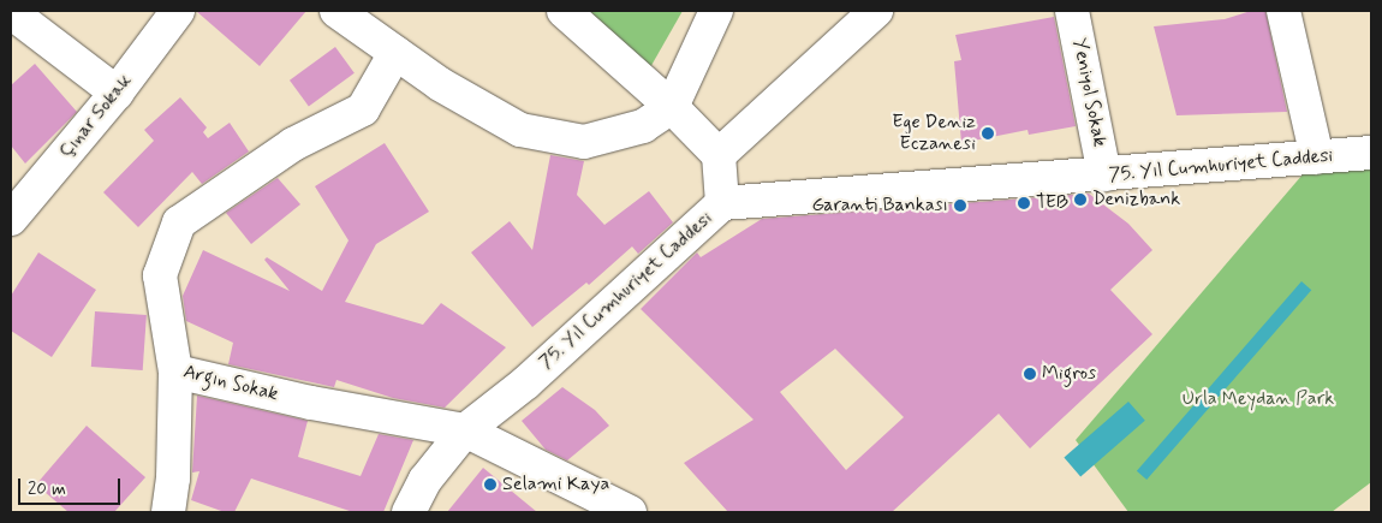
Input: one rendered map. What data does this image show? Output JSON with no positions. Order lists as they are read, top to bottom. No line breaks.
{"streets":{"street":["Yeniyol Sokak","Çınar Sokak","75. Yıl Cumhuriyet Caddesi","Argın Sokak"]},"crossings":[["Yeniyol Sokak","75. Yıl Cumhuriyet Caddesi"],["75. Yıl Cumhuriyet Caddesi","Argın Sokak"]],"parks":["Urla Meydan Park"],"places":["Ege Deniz Eczanesi","Denizbank","TEB","Garanti Bankası","Migros","Selami Kaya"],"scale_bar":"20 m"}
